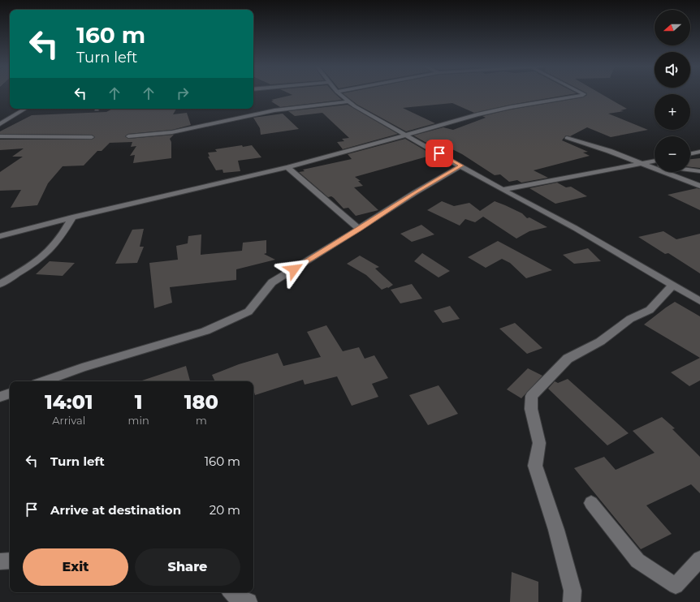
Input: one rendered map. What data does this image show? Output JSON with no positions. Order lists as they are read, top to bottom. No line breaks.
{"north":"left","page":{"map_buttons":["+","−"],"turn":["160 m","Turn left"],"eta":["14:01","Arrival","1","min","180","m"],"list":[{"name":"Turn left","value":"160 m"},{"name":"Arrive at destination","value":"20 m"}],"buttons":["Exit","Share"]}}
